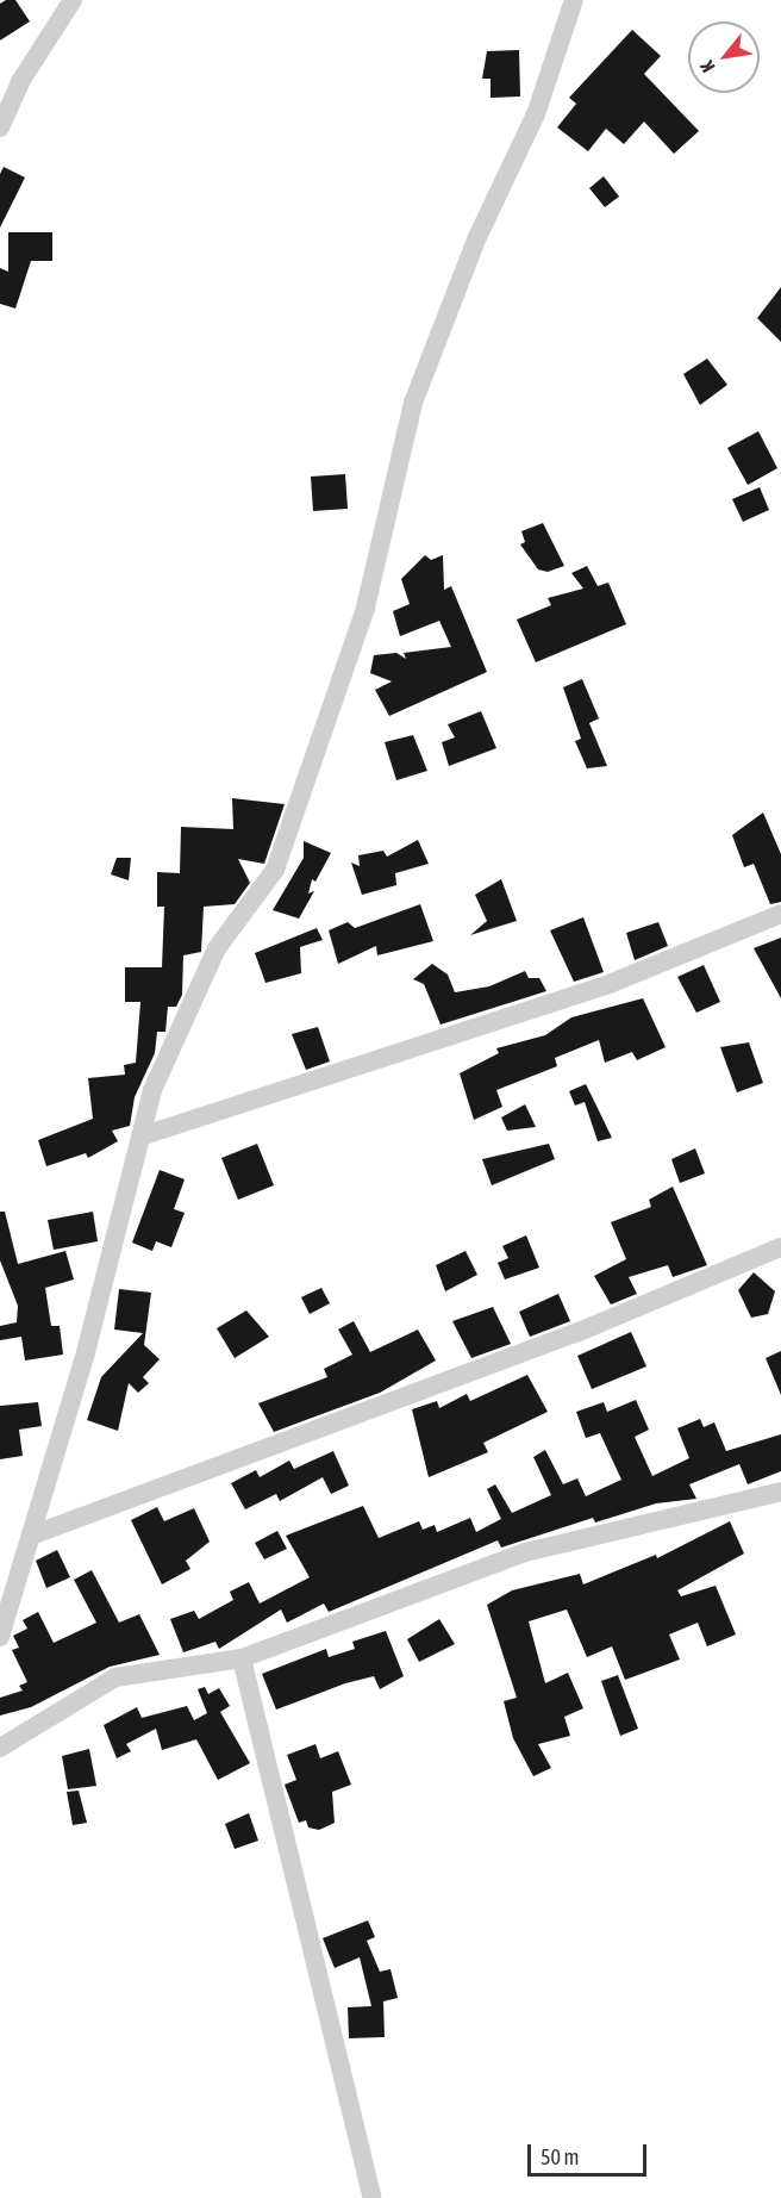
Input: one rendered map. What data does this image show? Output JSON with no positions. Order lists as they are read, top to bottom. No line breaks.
{"scale_bar":"50 m","north":"bottom left"}
